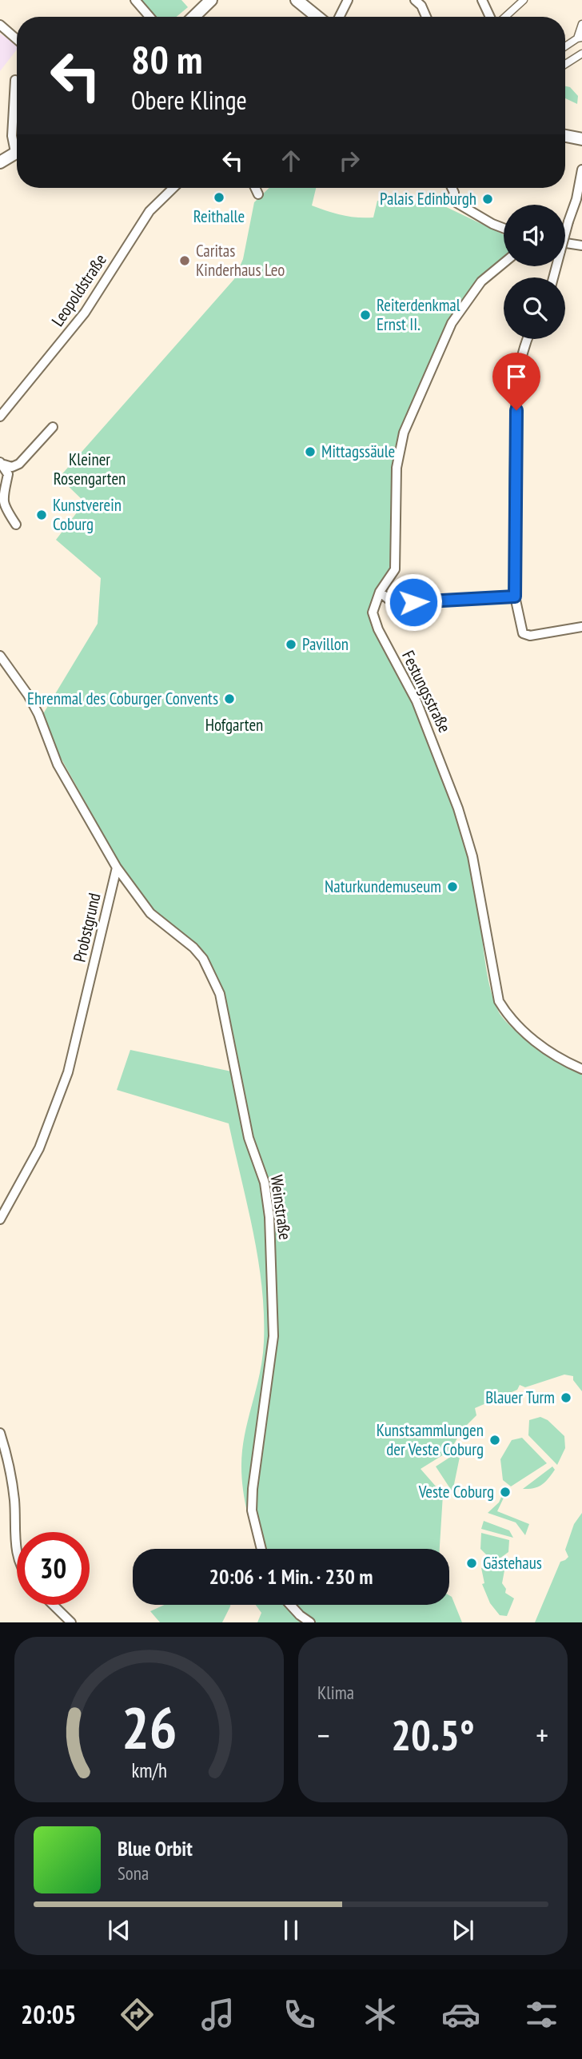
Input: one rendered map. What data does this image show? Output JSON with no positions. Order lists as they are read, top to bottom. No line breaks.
{"streets":{"street":["Leopoldstraße","Festungsstraße","Probstgrund","Weinstraße"]},"crossings":[["Probstgrund","Weinstraße"]],"parks":["Kleiner Rosengarten","Hofgarten"],"places":["Reithalle","Palais Edinburgh","Caritas Kinderhaus Leo","Reiterdenkmal Ernst II.","Mittagssäule","Kunstverein Coburg","Pavillon","Ehrenmal des Coburger Convents","Naturkundemuseum","Blauer Turm","Kunstsammlungen der Veste Coburg","Veste Coburg","Gästehaus"],"page":{"turn":["80 m","Obere Klinge"],"limit":"30","trip":"20:06 · 1 Min. · 230 m","tile":"Klima","heat":["−","20.5°","+"],"song":["Blue Orbit","Sona"],"tabs":"20:05","gauge":["26","km/h"]}}
